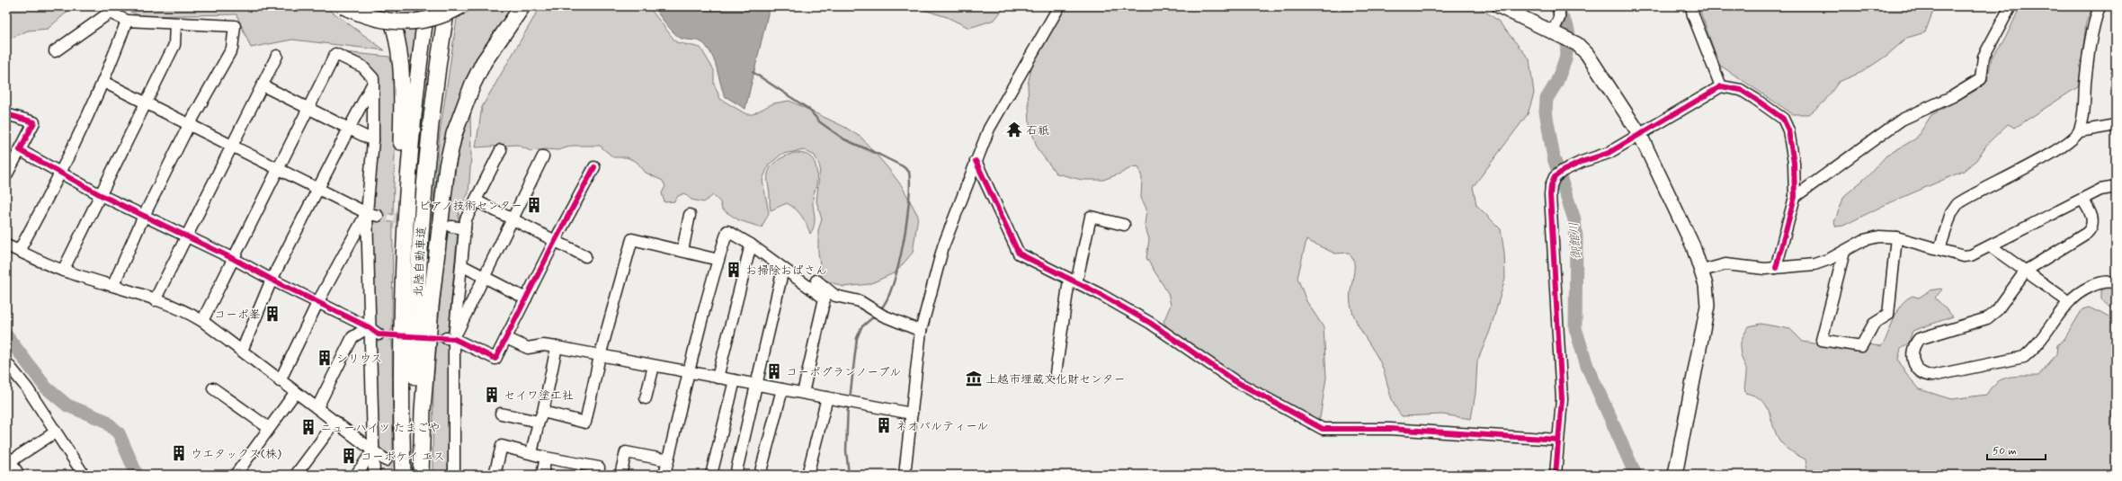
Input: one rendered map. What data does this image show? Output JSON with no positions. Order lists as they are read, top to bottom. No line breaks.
{"streets":{"highway":["北陸自動車道"]},"water":["御館川"],"places":{"temple":["石祇"],"building":["ピアノ技術センター","お掃除おばさん","コーポ峯","シリウス","コーポグランノーブル","セイワ塗工社","ネオパルティール","ニューハイツ たまごや","ウエタックス(株)","コーポケイ エス"],"museum":["上越市埋蔵文化財センター"]},"scale_bar":"50 m"}
